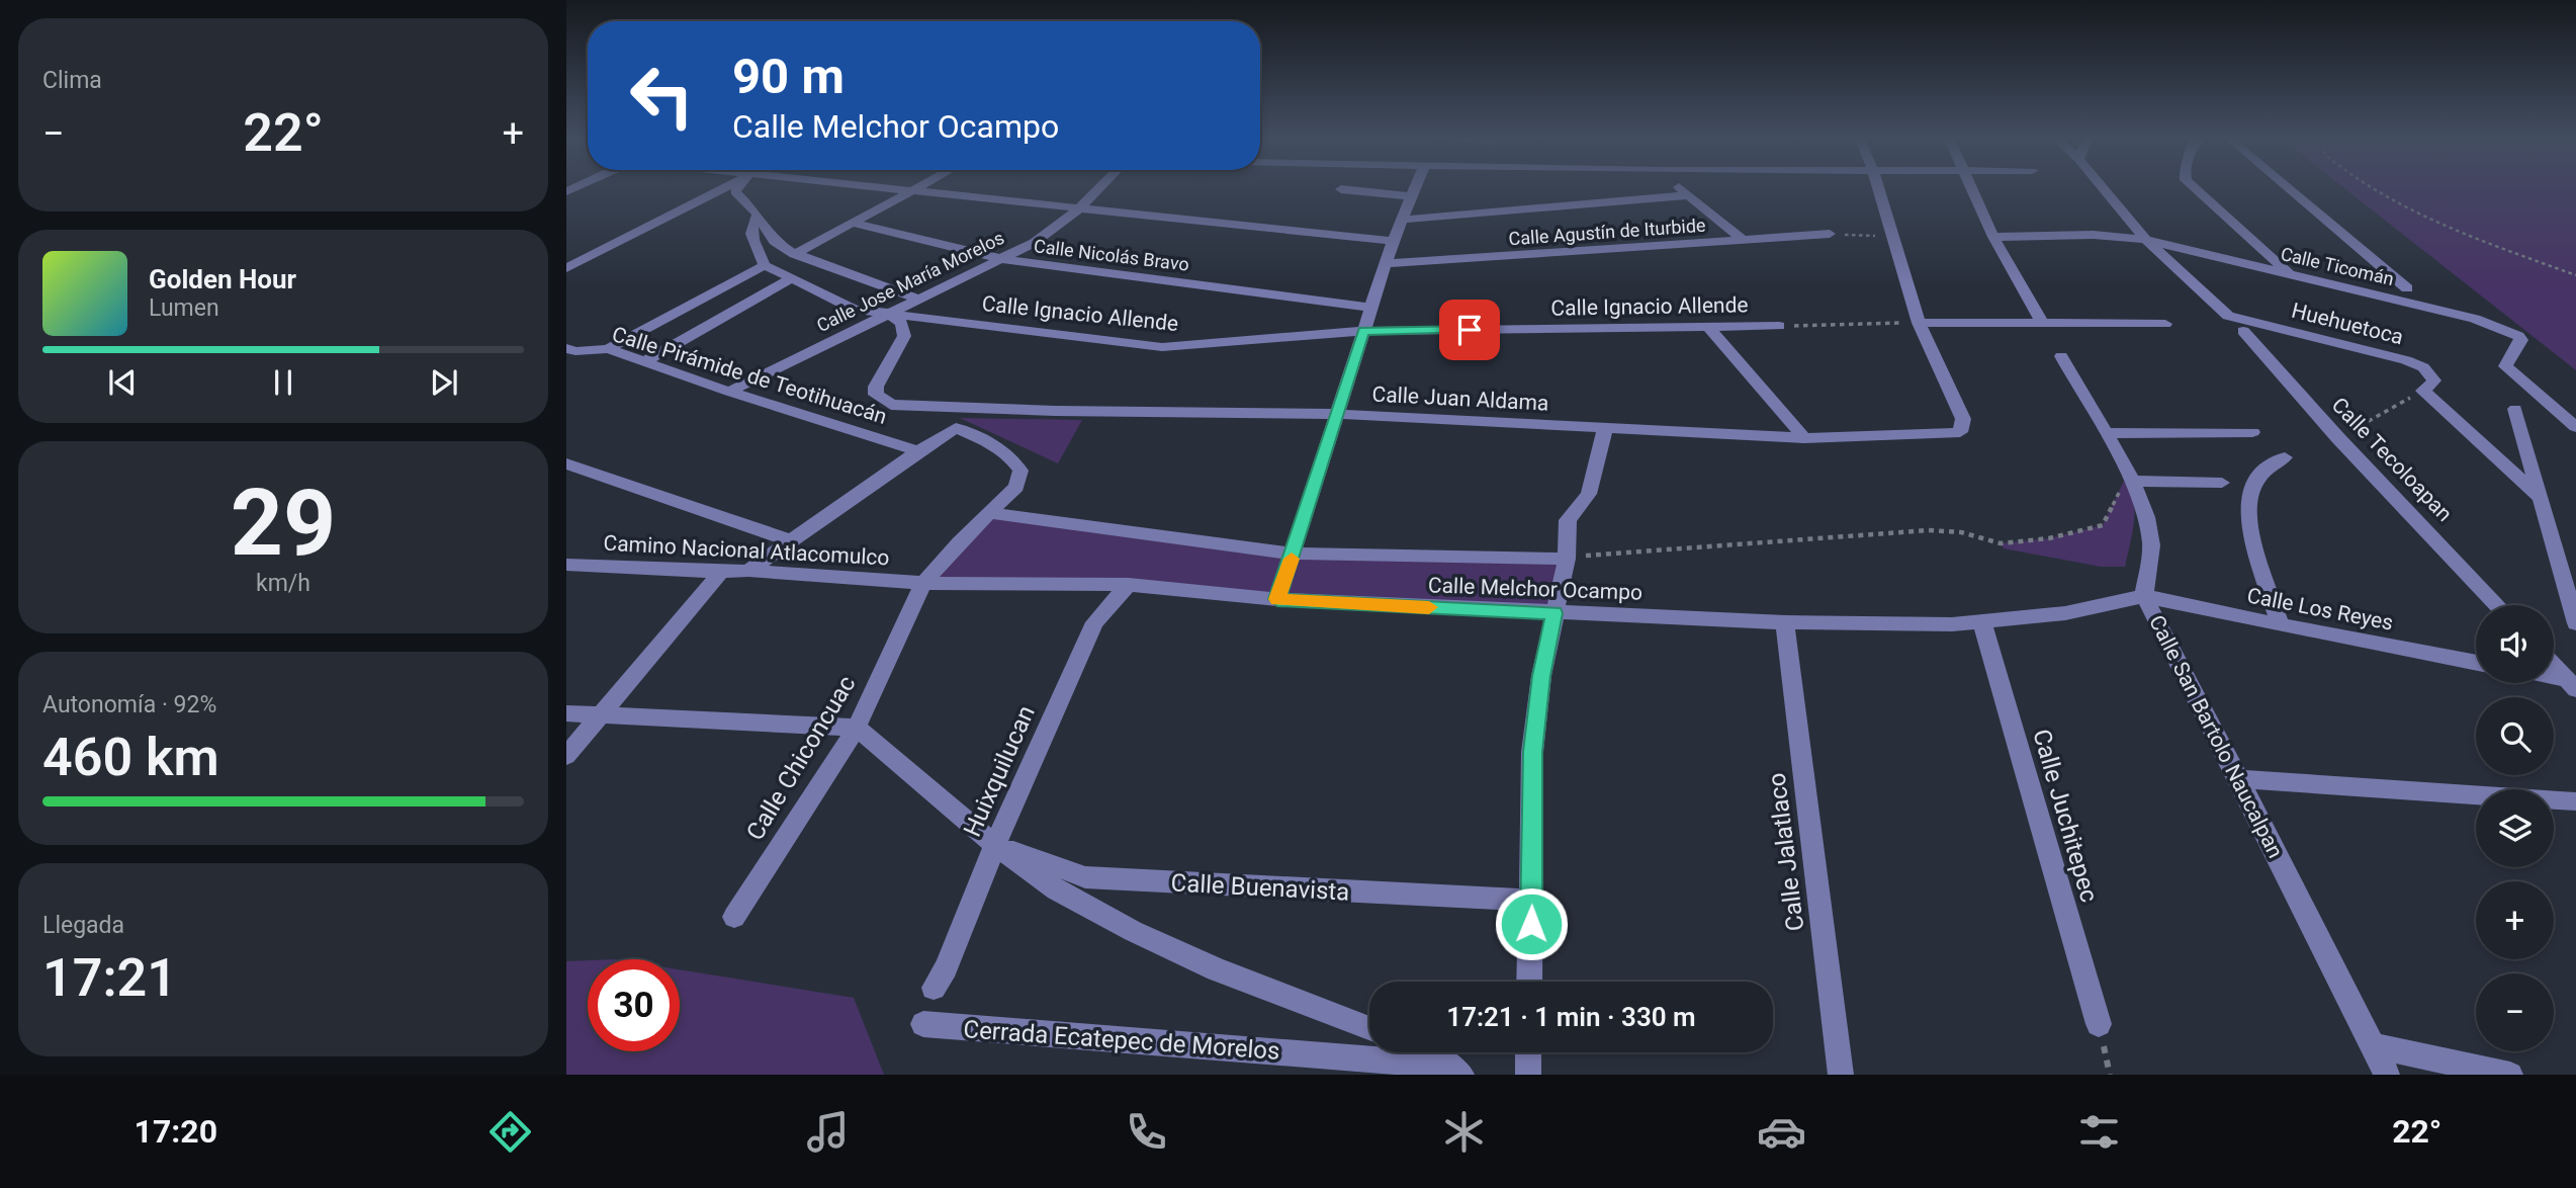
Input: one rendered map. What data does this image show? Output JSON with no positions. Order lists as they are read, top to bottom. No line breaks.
{"streets":{"street":["Calle Agustín de Iturbide","Calle Nicolás Bravo","Calle Ticomán","Calle Jose María Morelos","Calle Ignacio Allende","Huehuetoca","Calle Pirámide de Teotihuacán","Calle Juan Aldama","Calle Tecoloapan","Camino Nacional Atlacomulco","Calle Melchor Ocampo","Calle Los Reyes","Calle San Bartolo Naucalpan","Calle Chiconcuac","Huixquilucan","Calle Juchitepec","Calle Jalatlaco","Calle Buenavista","Cerrada Ecatepec de Morelos"]},"crossings":[["Calle Nicolás Bravo","Calle Jose María Morelos"],["Calle Ticomán","Huehuetoca"],["Calle Jose María Morelos","Calle Ignacio Allende"],["Calle Jose María Morelos","Calle Pirámide de Teotihuacán"],["Calle Jose María Morelos","Calle Juan Aldama"],["Calle Ignacio Allende","Calle Juan Aldama"],["Calle Pirámide de Teotihuacán","Calle Chiconcuac"],["Camino Nacional Atlacomulco","Calle Melchor Ocampo"],["Camino Nacional Atlacomulco","Calle Chiconcuac"],["Calle Melchor Ocampo","Calle Los Reyes"],["Calle Melchor Ocampo","Calle San Bartolo Naucalpan"],["Calle Melchor Ocampo","Calle Chiconcuac"],["Calle Melchor Ocampo","Huixquilucan"],["Calle Melchor Ocampo","Calle Juchitepec"],["Calle Melchor Ocampo","Calle Jalatlaco"],["Calle Los Reyes","Calle San Bartolo Naucalpan"],["Huixquilucan","Calle Buenavista"]],"page":{"tile":["Clima",["29","km/h"],["Autonomía · 92%","460 km"],["Llegada","17:21"]],"turn":["90 m","Calle Melchor Ocampo"],"heat":["−","22°","+"],"song":["Golden Hour","Lumen"],"map_buttons":["+","−"],"limit":"30","trip":"17:21 · 1 min · 330 m","tabs":["17:20","22°"]}}
